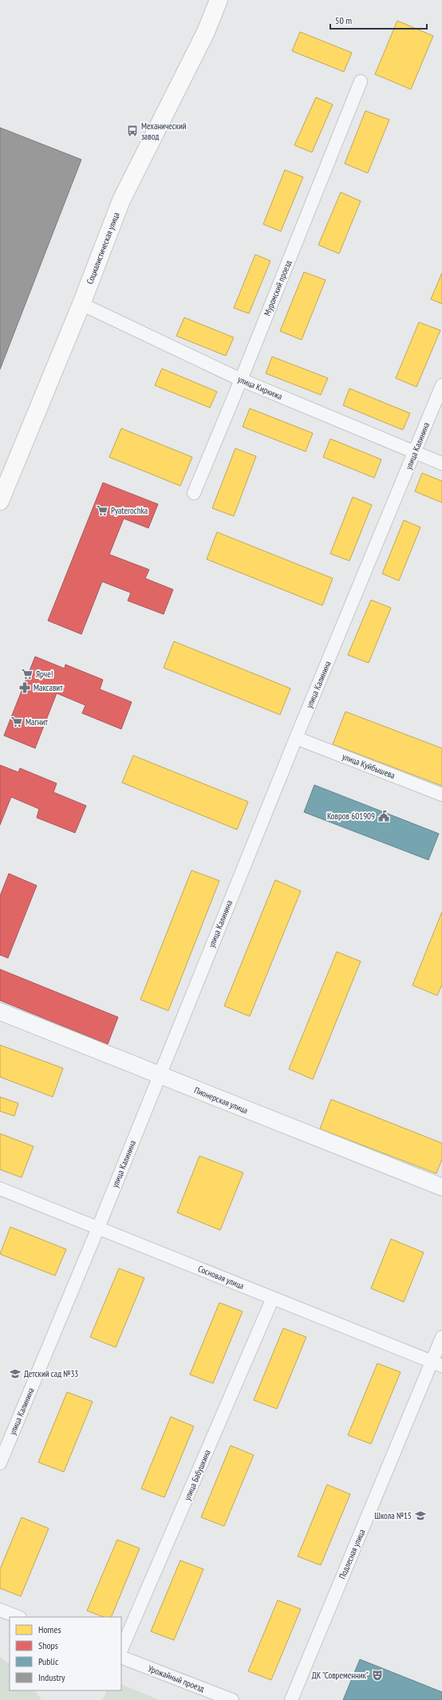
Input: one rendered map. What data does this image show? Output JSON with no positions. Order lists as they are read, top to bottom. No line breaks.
{"streets":{"main road":["Социалистическая улица"],"street":["Муромский проезд","улица Киркижа","улица Калинина","улица Куйбышева","Пионерская улица","Сосновая улица","улица Бабушкина","Подлесная улица","Урожайный проезд"]},"crossings":[["Социалистическая улица","улица Киркижа"],["Муромский проезд","улица Киркижа"],["улица Киркижа","улица Калинина"],["улица Калинина","улица Куйбышева"],["улица Калинина","Пионерская улица"],["улица Калинина","Сосновая улица"],["Сосновая улица","улица Бабушкина"],["Сосновая улица","Подлесная улица"]],"places":{"bus stop":["Механический завод"],"supermarket":["Pyaterochka","Ярче!","Магнит"],"pharmacy":["Максавит"],"public building":["Ковров 601909"],"school or university":["Детский сад №33","Школа №15"],"theatre":["ДК \"Современник\""]},"legend":["Homes","Shops","Public","Industry"],"scale_bar":"50 m"}
